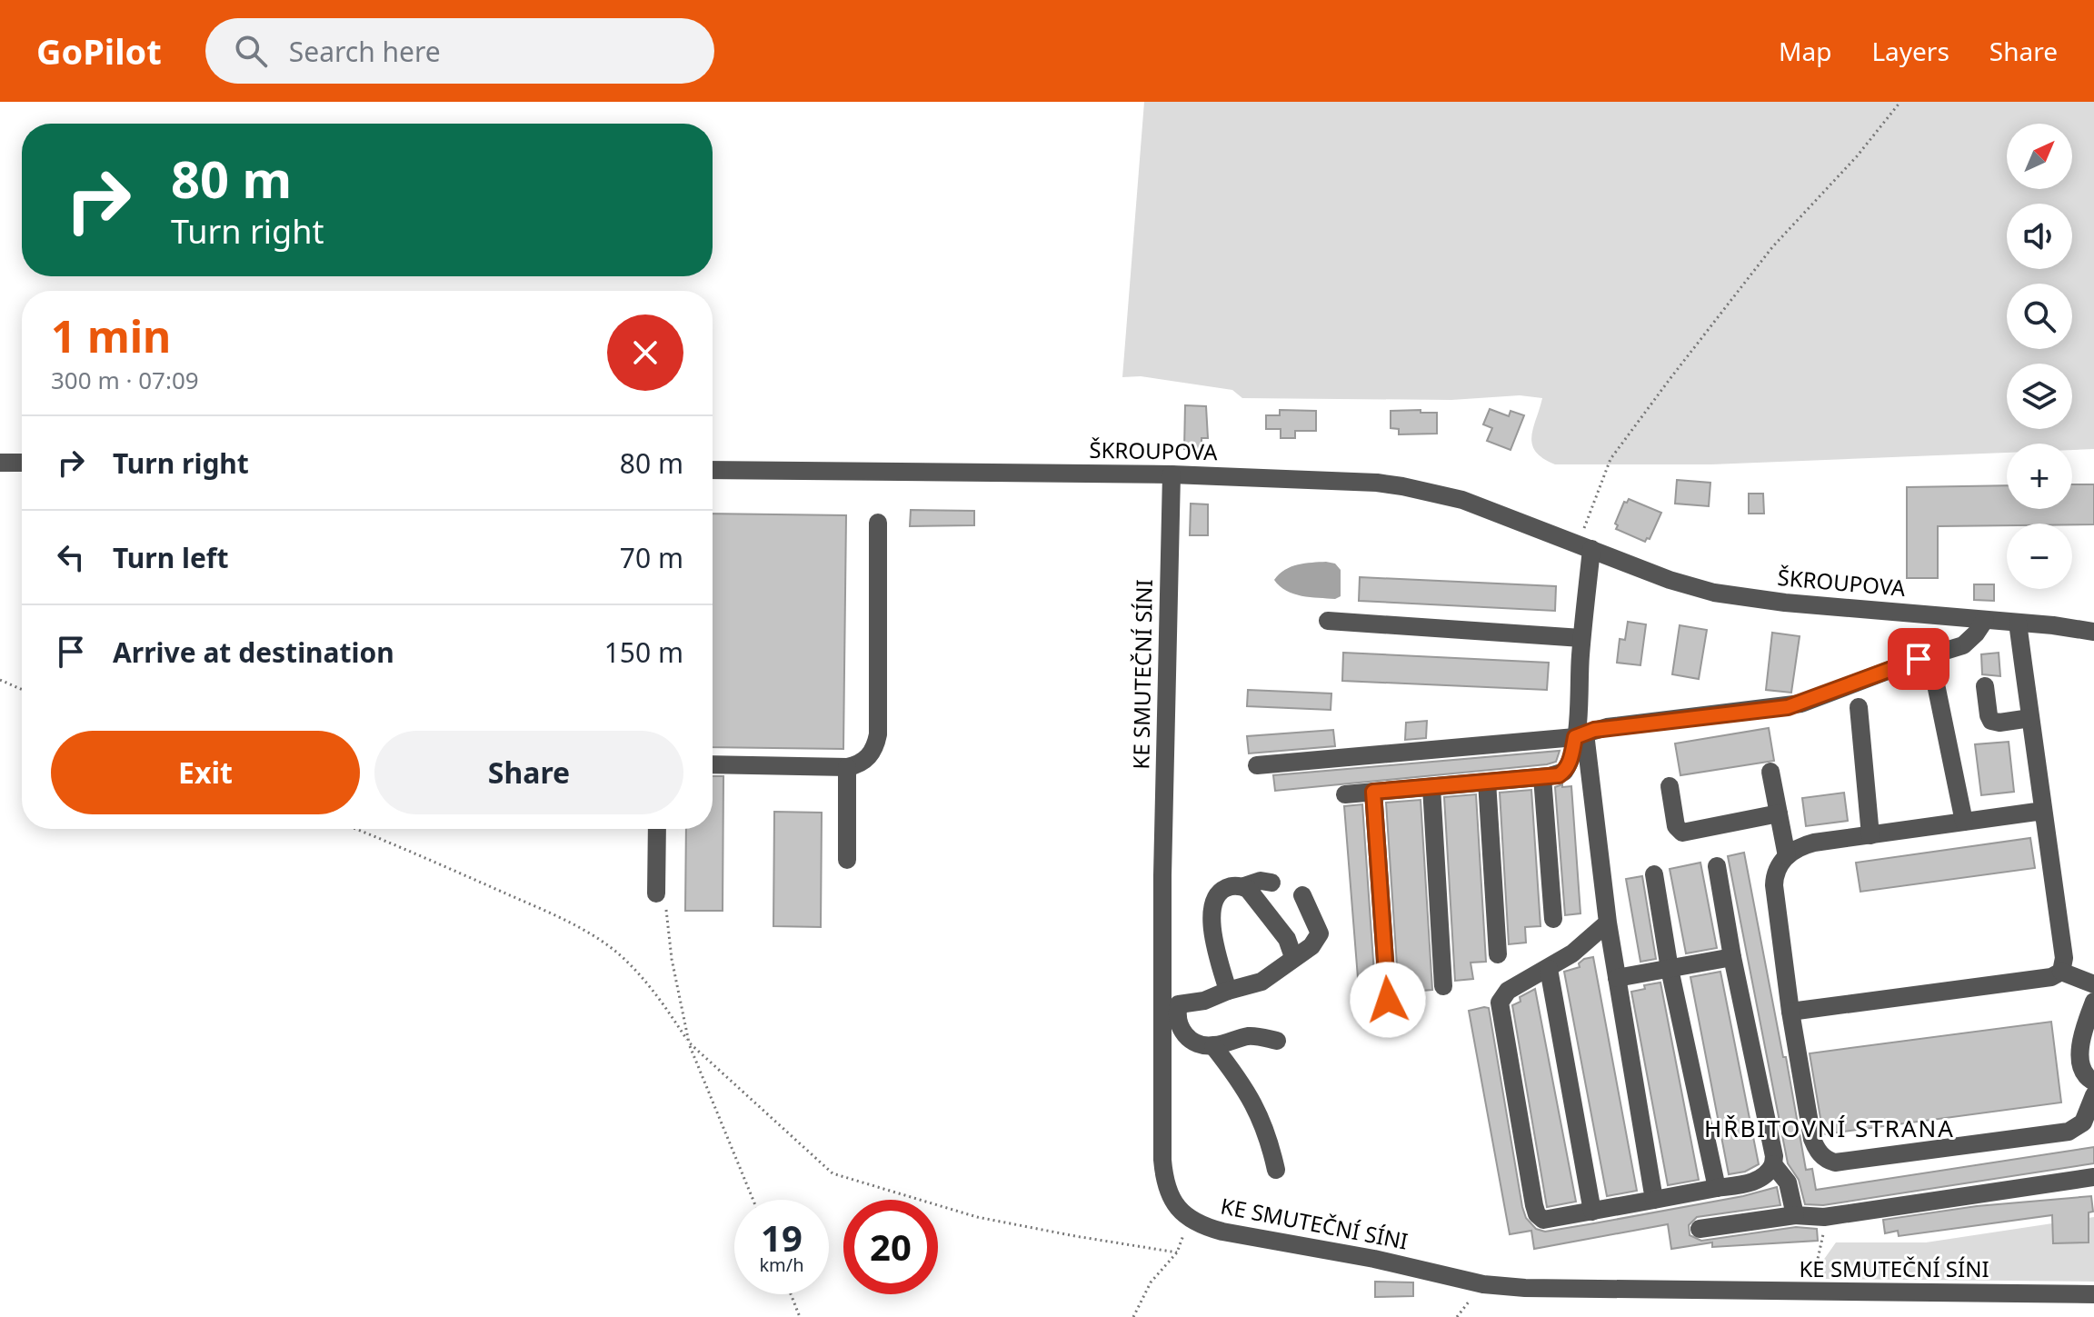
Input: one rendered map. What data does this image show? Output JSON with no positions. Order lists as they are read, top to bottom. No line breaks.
{"streets":{"street":["ŠKROUPOVA","KE SMUTEČNÍ SÍNI"]},"crossings":[["ŠKROUPOVA","KE SMUTEČNÍ SÍNI"]],"districts":["HŘBITOVNÍ STRANA"],"north":"top right","page":{"header":"GoPilot","search":"Search here","nav":["Map","Layers","Share"],"map_buttons":["+","−"],"turn":["80 m","Turn right"],"heading":["1 min","300 m · 07:09"],"list":[{"name":"Turn right","value":"80 m"},{"name":"Turn left","value":"70 m"},{"name":"Arrive at destination","value":"150 m"}],"buttons":["Exit","Share"],"speed":"19 km/h","limit":"20"}}
